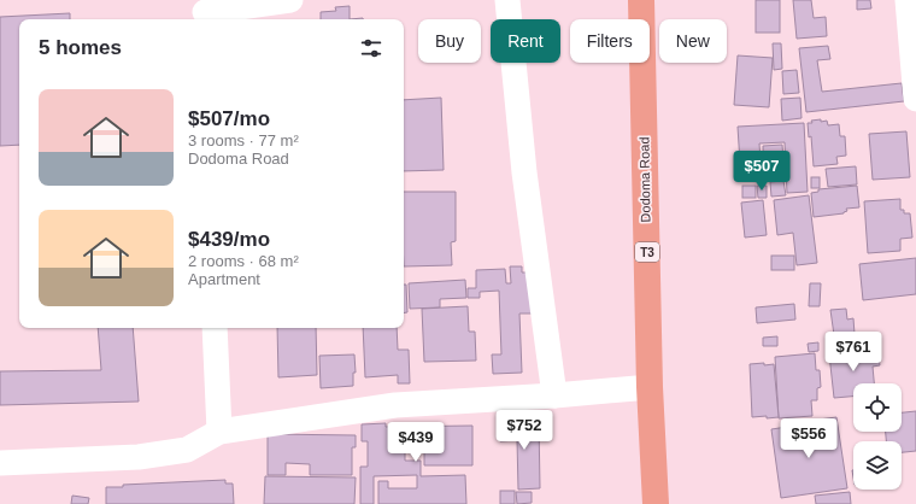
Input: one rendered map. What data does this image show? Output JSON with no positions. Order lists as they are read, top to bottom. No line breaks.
{"streets":{"highway":["Dodoma Road","T3"]},"page":{"chip":["Buy","Rent","Filters","New"],"heading":"5 homes","list":[{"name":"$507/mo","note":"3 rooms · 77 m² · Dodoma Road"},{"name":"$439/mo","note":"2 rooms · 68 m² · Apartment"}],"price":["$507","$761","$752","$556","$439"]}}
